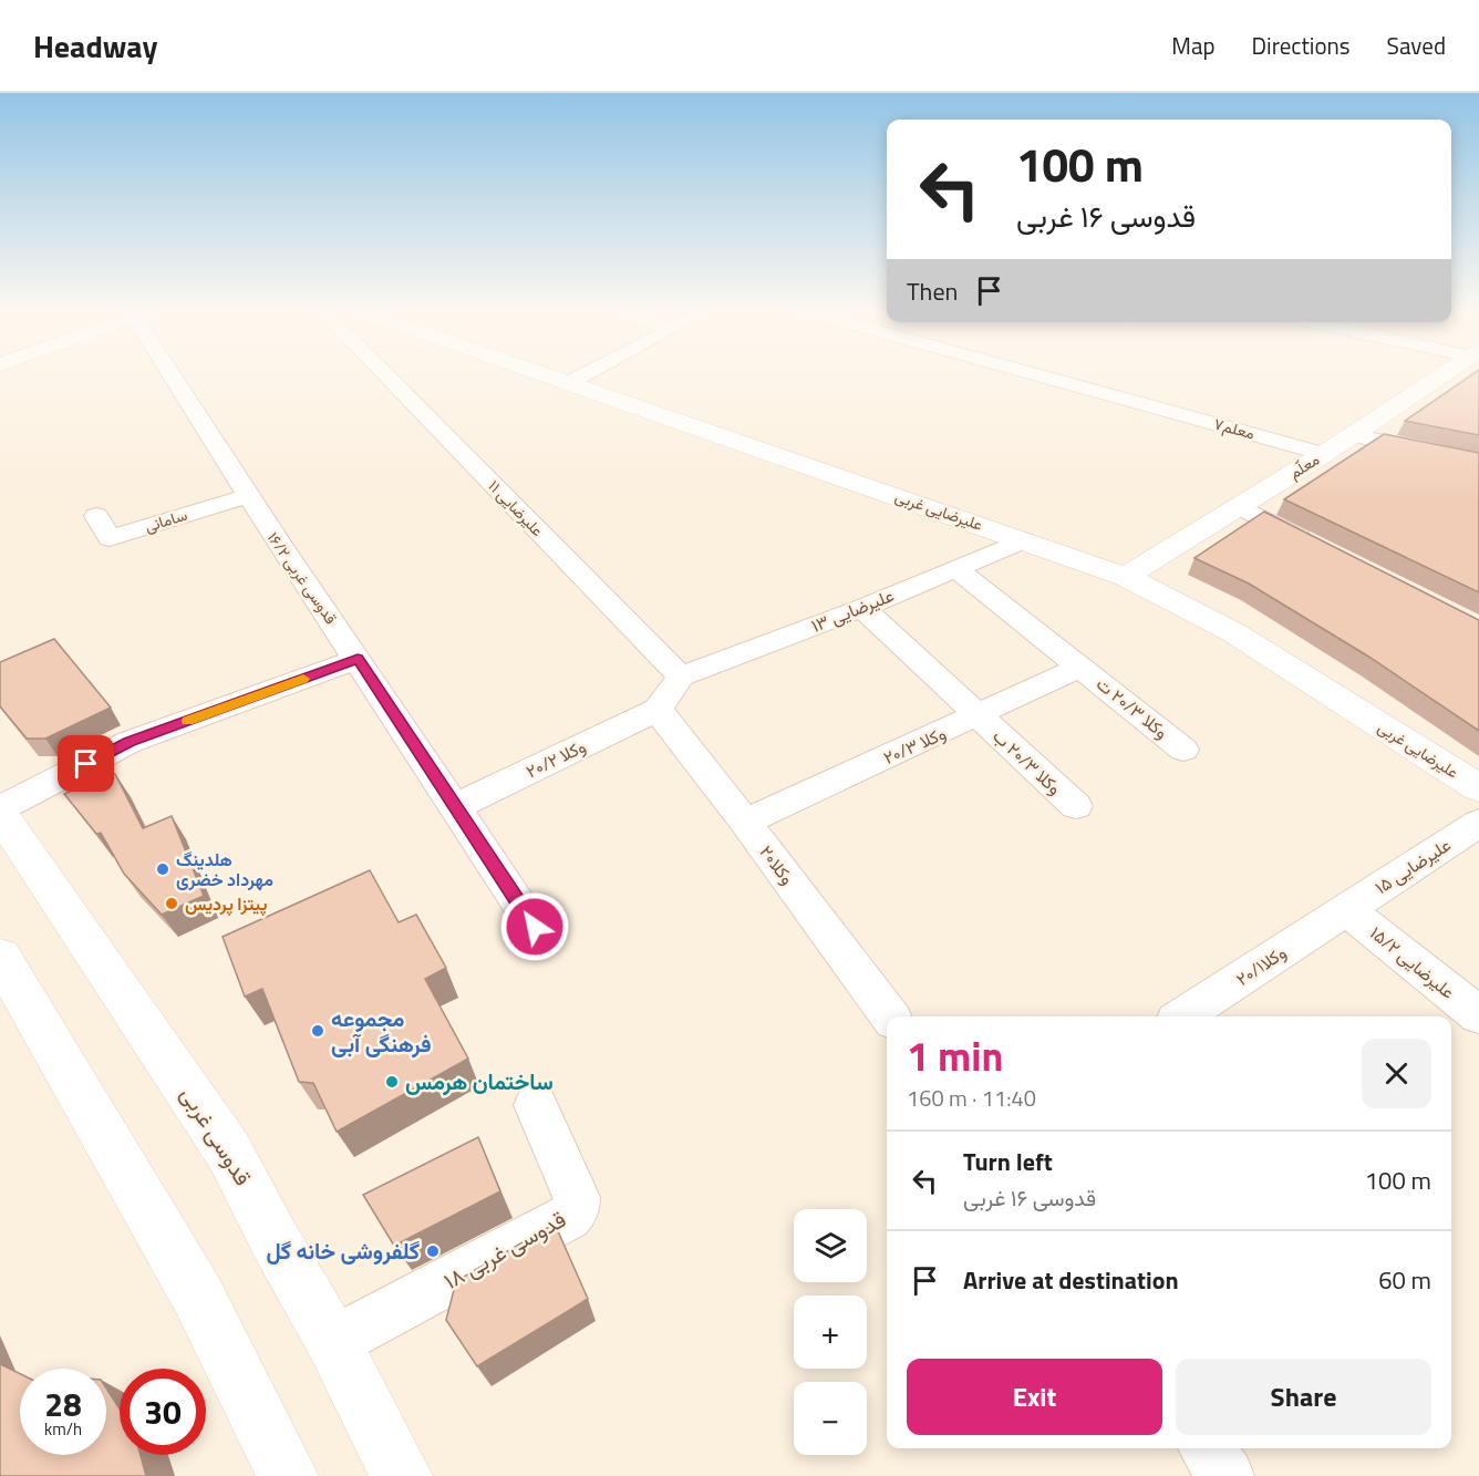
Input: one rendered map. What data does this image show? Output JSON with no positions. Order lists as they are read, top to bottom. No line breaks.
{"streets":{"street":["معلم۷","معلّم","۱۱ علیرضایی","علیرضایی غربی","سامانی","۱۶/۲ قدوسی غربی","۱۳ علیرضایی","وکلا ۲۰/۳ ت","وکلا ۲۰/۳","وکلا ۲۰/۲","وکلا ۲۰/۳ ب","وکلا۲۰","۱۵ علیرضایی","۱۵/۲ علیرضایی","وکلا۲۰/۱","قدوسی غربی","قدوسی غربی ۱۸"]},"crossings":[["معلم۷","معلّم"],["معلّم","علیرضایی غربی"],["۱۱ علیرضایی","۱۳ علیرضایی"],["علیرضایی غربی","۱۳ علیرضایی"],["سامانی","۱۶/۲ قدوسی غربی"],["۱۶/۲ قدوسی غربی","وکلا ۲۰/۲"],["۱۳ علیرضایی","وکلا ۲۰/۳ ت"],["۱۳ علیرضایی","وکلا ۲۰/۳ ب"],["وکلا ۲۰/۳ ت","وکلا ۲۰/۳"],["وکلا ۲۰/۳","وکلا ۲۰/۳ ب"],["وکلا ۲۰/۳","وکلا۲۰"],["وکلا ۲۰/۲","وکلا۲۰"],["۱۵ علیرضایی","۱۵/۲ علیرضایی"],["۱۵ علیرضایی","وکلا۲۰/۱"],["۱۵/۲ علیرضایی","وکلا۲۰/۱"],["قدوسی غربی","قدوسی غربی ۱۸"]],"places":["هلدینگ مهرداد خضری","پیتزا پردیس","مجموعه فرهنگی آبی","ساختمان هرمس","گلفروشی خانه گل"],"page":{"header":"Headway","nav":["Map","Directions","Saved"],"turn":["100 m","قدوسی ۱۶ غربی"],"then":"Then","heading":["1 min","160 m · 11:40"],"list":[{"name":"Turn left","note":"قدوسی ۱۶ غربی","value":"100 m"},{"name":"Arrive at destination","value":"60 m"}],"map_buttons":["+","−"],"buttons":["Exit","Share"],"speed":"28 km/h","limit":"30"}}
